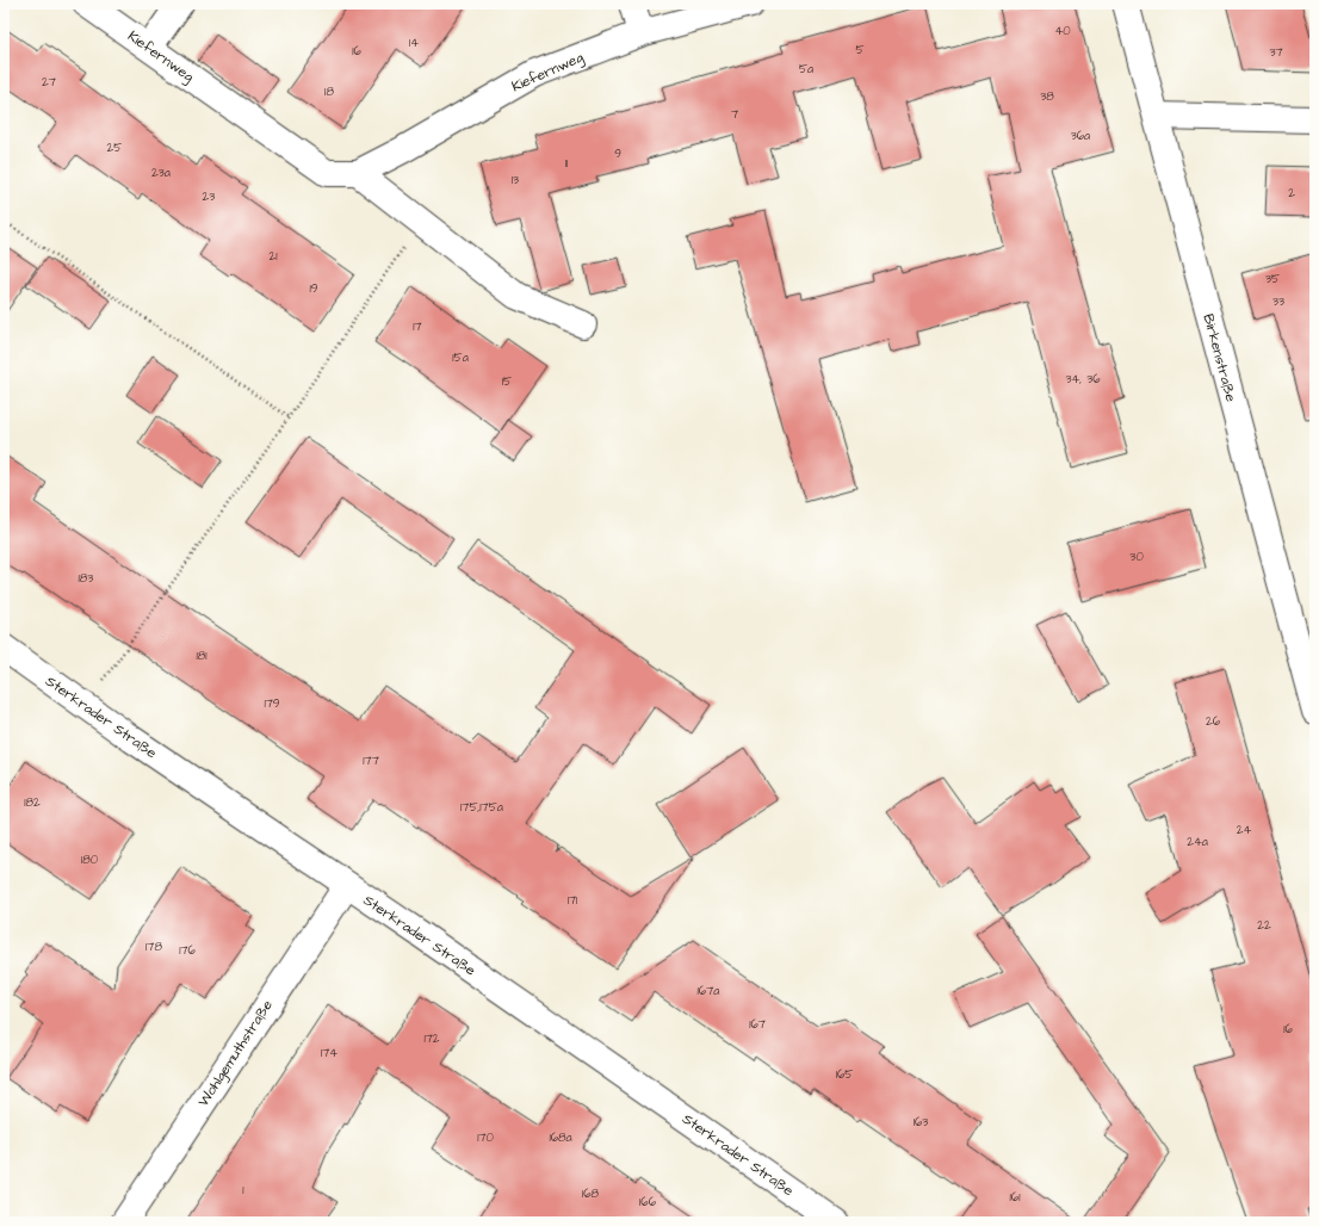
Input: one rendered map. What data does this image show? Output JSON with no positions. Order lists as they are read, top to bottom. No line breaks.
{"streets":{"street":["Kiefernweg","Birkenstraße","Sterkrader Straße","Wohlgemuthstraße"]},"crossings":[["Sterkrader Straße","Wohlgemuthstraße"]],"house_numbers":["40","14","5","16","37","5a","27","18","38","7","36a","25","9","11","23a","13","2","23","21","35","19","33","17","15a","34, 36","15","30","183","181","179","26","177","182","175,175a","24","24a","180","171","22","178","176","167a","167","16","172","174","165","163","170","168a","1","168","161","166"]}
